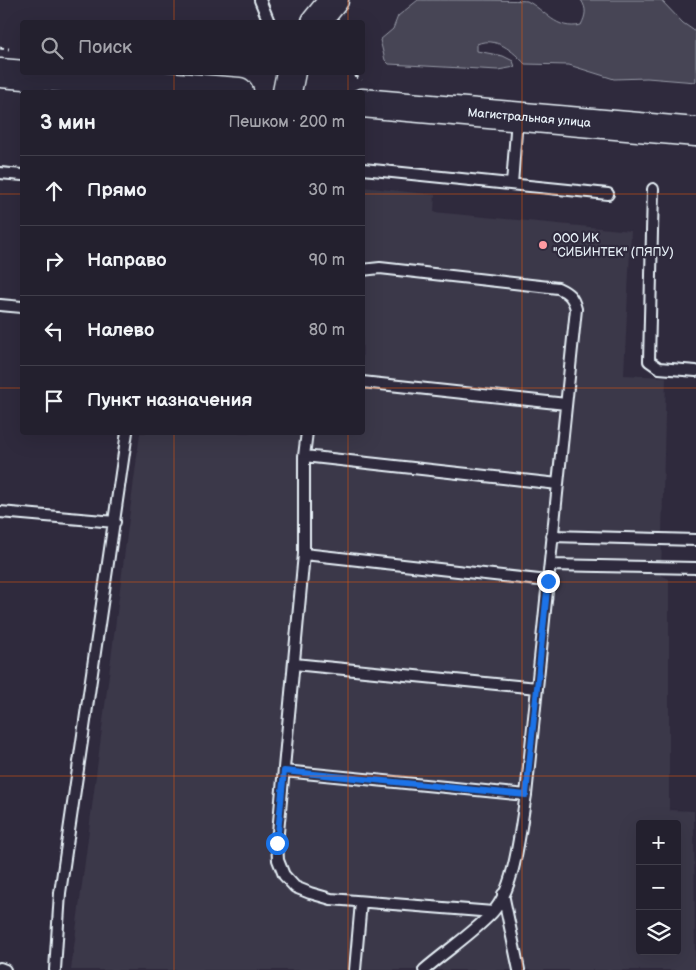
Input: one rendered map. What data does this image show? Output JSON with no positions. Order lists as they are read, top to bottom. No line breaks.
{"streets":{"main road":["Магистральная улица"]},"places":["ООО ИК \"СИБИНТЕК\" (ПЯПУ)"],"page":{"search":"Поиск","heading":["3 мин","Пешком · 200 m"],"list":[["Прямо","30 m"],["Направо","90 m"],["Налево","80 m"],"Пункт назначения"],"map_buttons":["+","−"]}}
